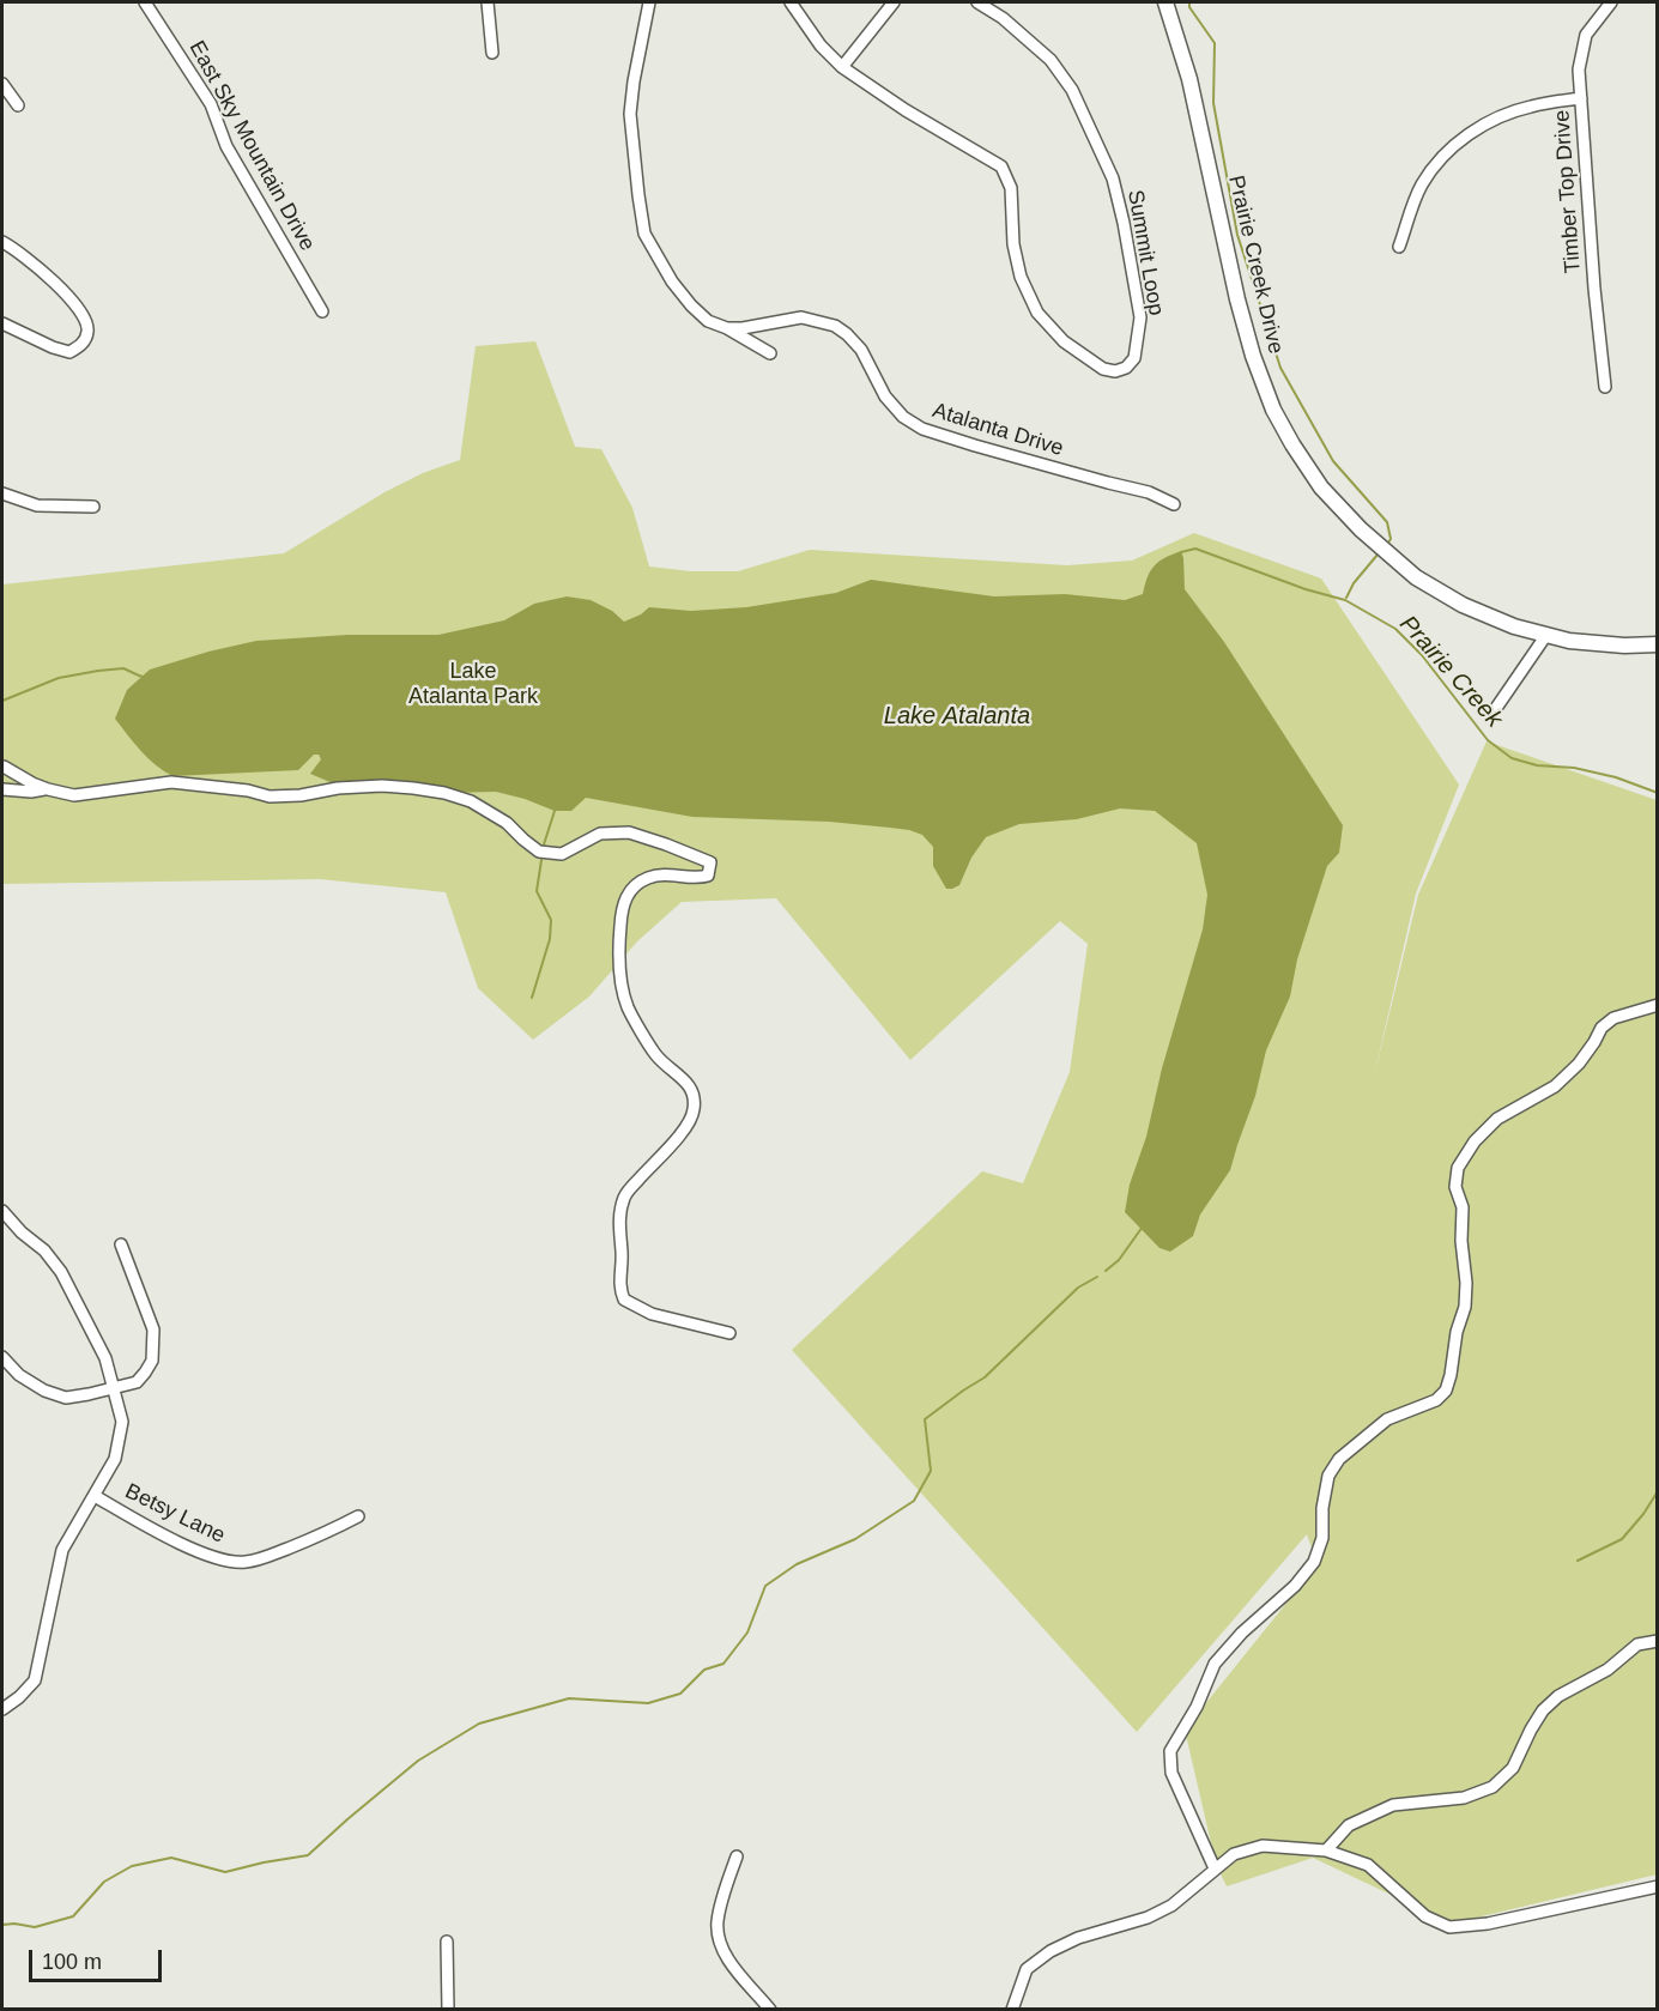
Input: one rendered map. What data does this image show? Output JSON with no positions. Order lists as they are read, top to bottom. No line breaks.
{"streets":{"main road":["Prairie Creek Drive"],"street":["East Sky Mountain Drive","Timber Top Drive","Summit Loop","Atalanta Drive","Betsy Lane"]},"water":["Prairie Creek","Lake Atalanta"],"parks":["Lake Atalanta Park"],"scale_bar":"100 m"}
